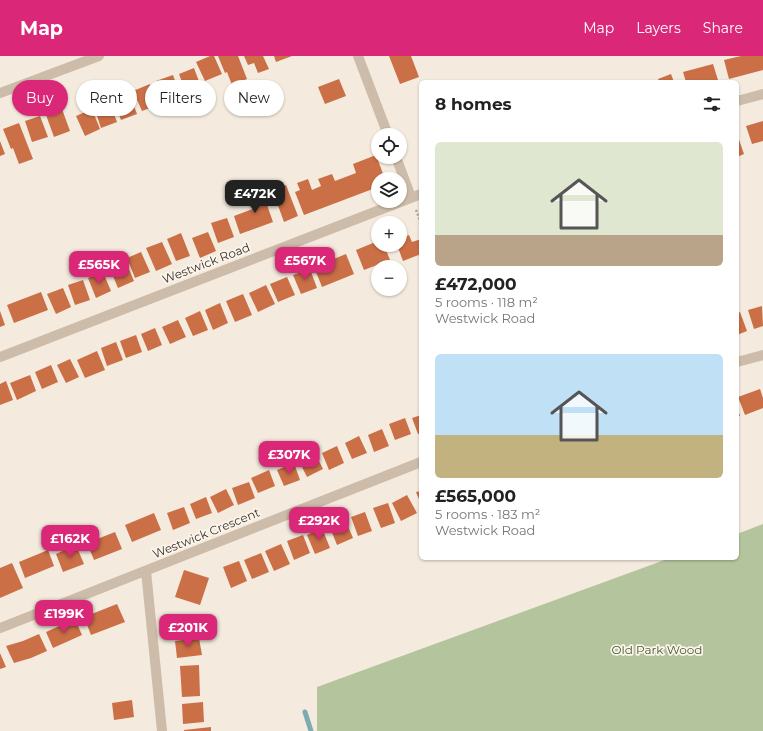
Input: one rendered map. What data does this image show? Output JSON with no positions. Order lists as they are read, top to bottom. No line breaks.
{"streets":{"street":["Westwick Road","Westwick Crescent"]},"parks":["Old Park Wood"],"page":{"header":"Map","nav":["Map","Layers","Share"],"chip":["Buy","Rent","Filters","New"],"heading":"8 homes","map_buttons":["+","−"],"list":[{"name":"£472,000","note":"5 rooms · 118 m² · Westwick Road"},{"name":"£565,000","note":"5 rooms · 183 m² · Westwick Road"}],"price":["£472K","£567K","£565K","£307K","£292K","£162K","£199K","£201K"]}}
